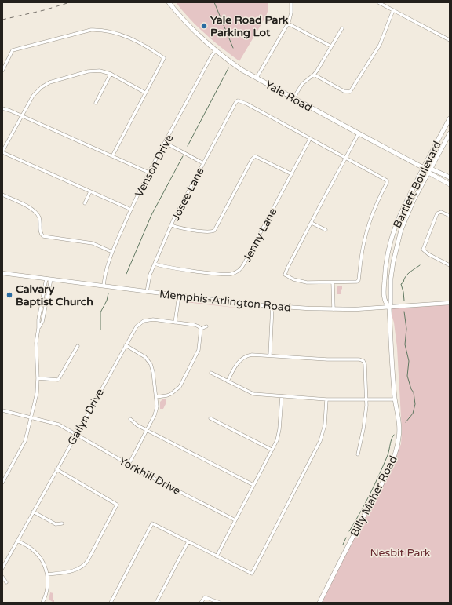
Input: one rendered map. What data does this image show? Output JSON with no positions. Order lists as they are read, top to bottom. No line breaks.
{"streets":{"main road":["Yale Road","Bartlett Boulevard","Billy Maher Road"],"street":["Venson Drive","Josee Lane","Jenny Lane","Memphis-Arlington Road","Gailyn Drive","Yorkhill Drive"]},"crossings":[["Yale Road","Venson Drive"],["Yale Road","Bartlett Boulevard"],["Venson Drive","Memphis-Arlington Road"],["Bartlett Boulevard","Memphis-Arlington Road"],["Bartlett Boulevard","Billy Maher Road"],["Josee Lane","Jenny Lane"],["Josee Lane","Memphis-Arlington Road"],["Memphis-Arlington Road","Billy Maher Road"],["Gailyn Drive","Yorkhill Drive"]],"parks":["Nesbit Park"],"places":["Yale Road Park Parking Lot","Calvary Baptist Church"]}
